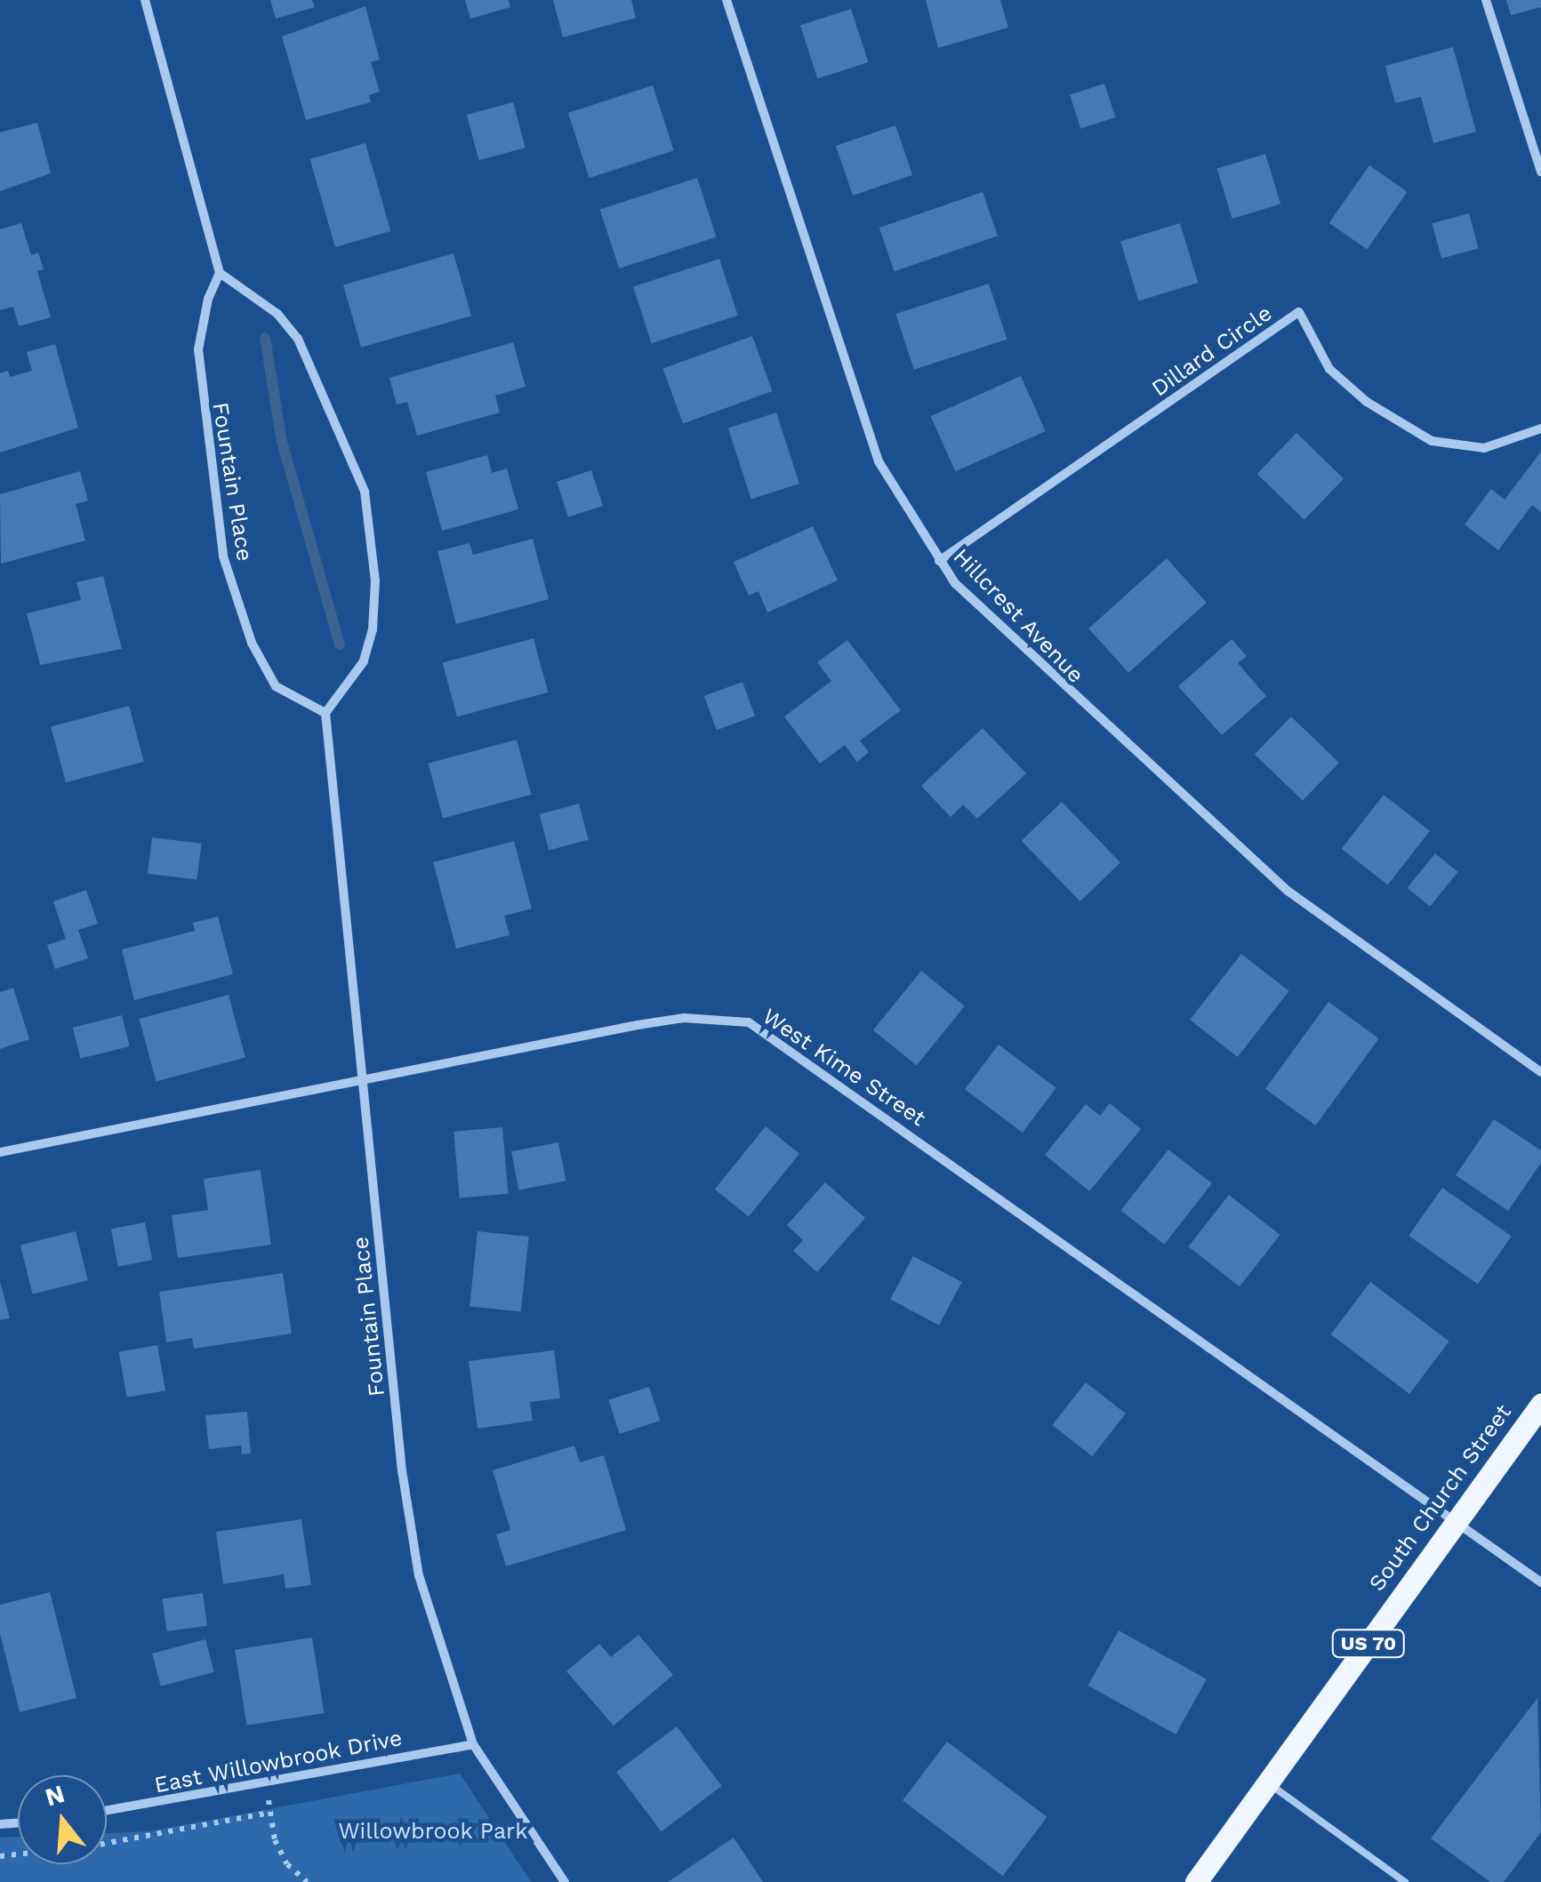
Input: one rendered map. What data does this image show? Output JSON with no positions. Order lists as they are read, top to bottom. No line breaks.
{"streets":{"main road":["South Church Street","US 70"],"street":["Dillard Circle","Fountain Place","Hillcrest Avenue","West Kime Street","East Willowbrook Drive"]},"crossings":[["Dillard Circle","Hillcrest Avenue"],["Fountain Place","West Kime Street"],["Fountain Place","East Willowbrook Drive"],["West Kime Street","South Church Street"]],"parks":["Willowbrook Park"],"north":"top"}
